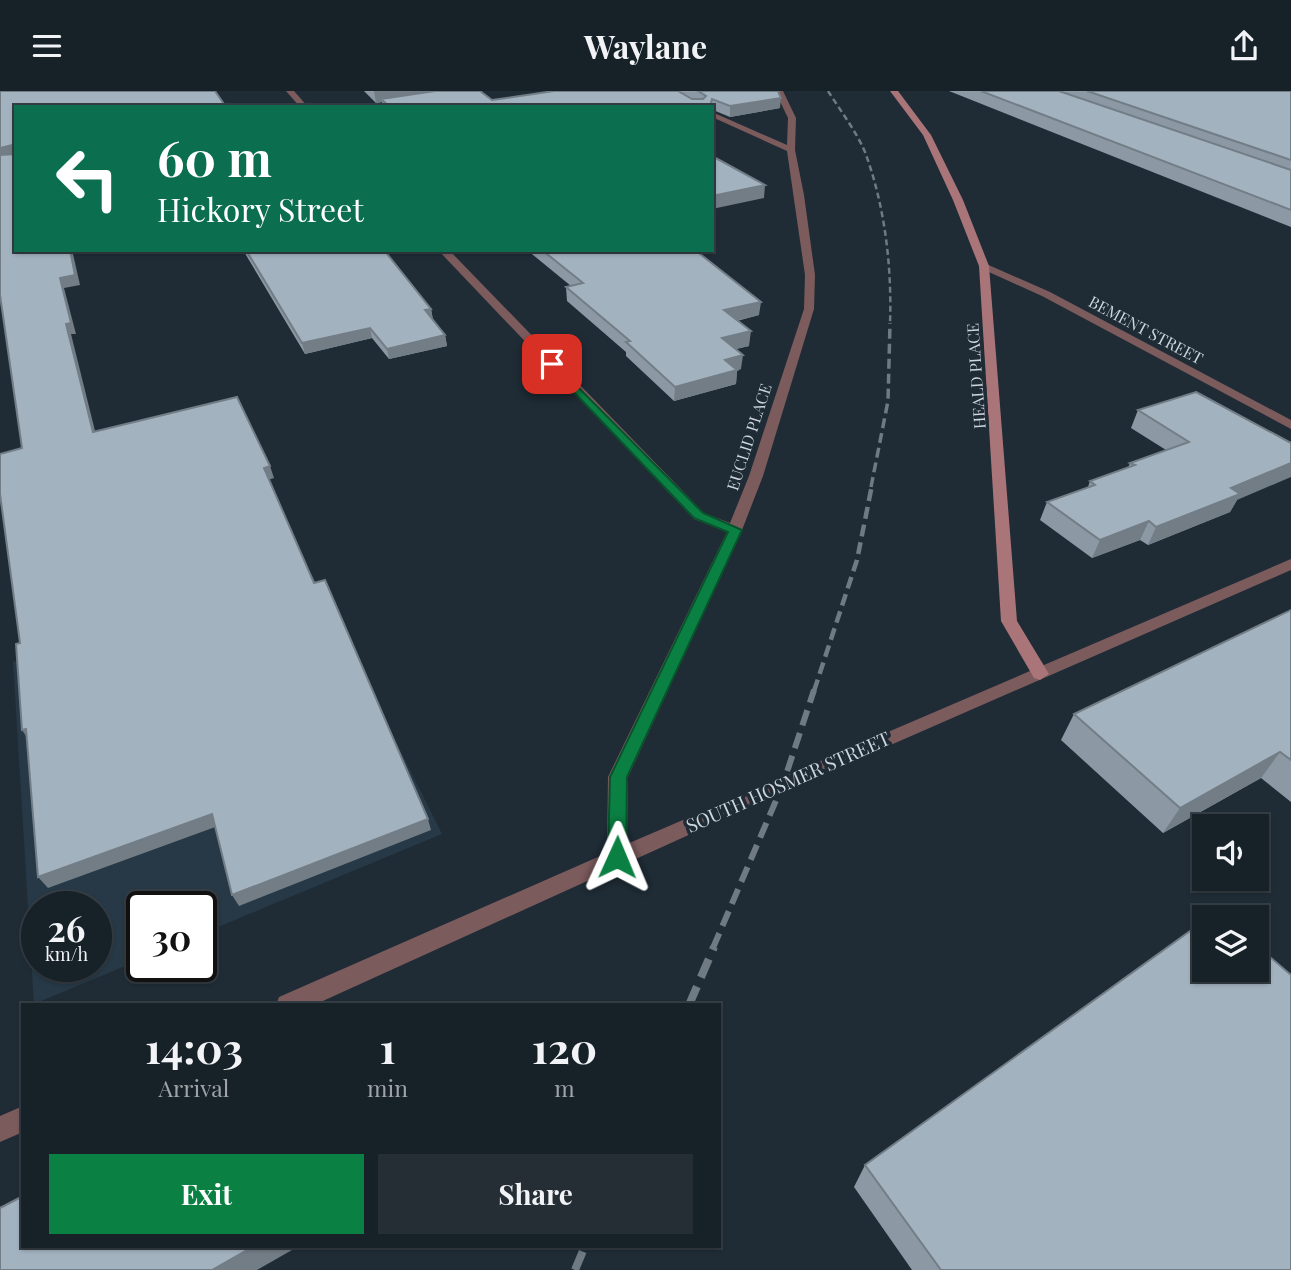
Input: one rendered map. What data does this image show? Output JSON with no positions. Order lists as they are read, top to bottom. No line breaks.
{"streets":{"street":["BEMENT STREET","HEALD PLACE","EUCLID PLACE","SOUTH HOSMER STREET"]},"crossings":[["BEMENT STREET","HEALD PLACE"],["HEALD PLACE","SOUTH HOSMER STREET"],["EUCLID PLACE","SOUTH HOSMER STREET"]],"page":{"header":"Waylane","turn":["60 m","Hickory Street"],"speed":"26 km/h","limit":"30","eta":["14:03","Arrival","1","min","120","m"],"buttons":["Exit","Share"]}}
